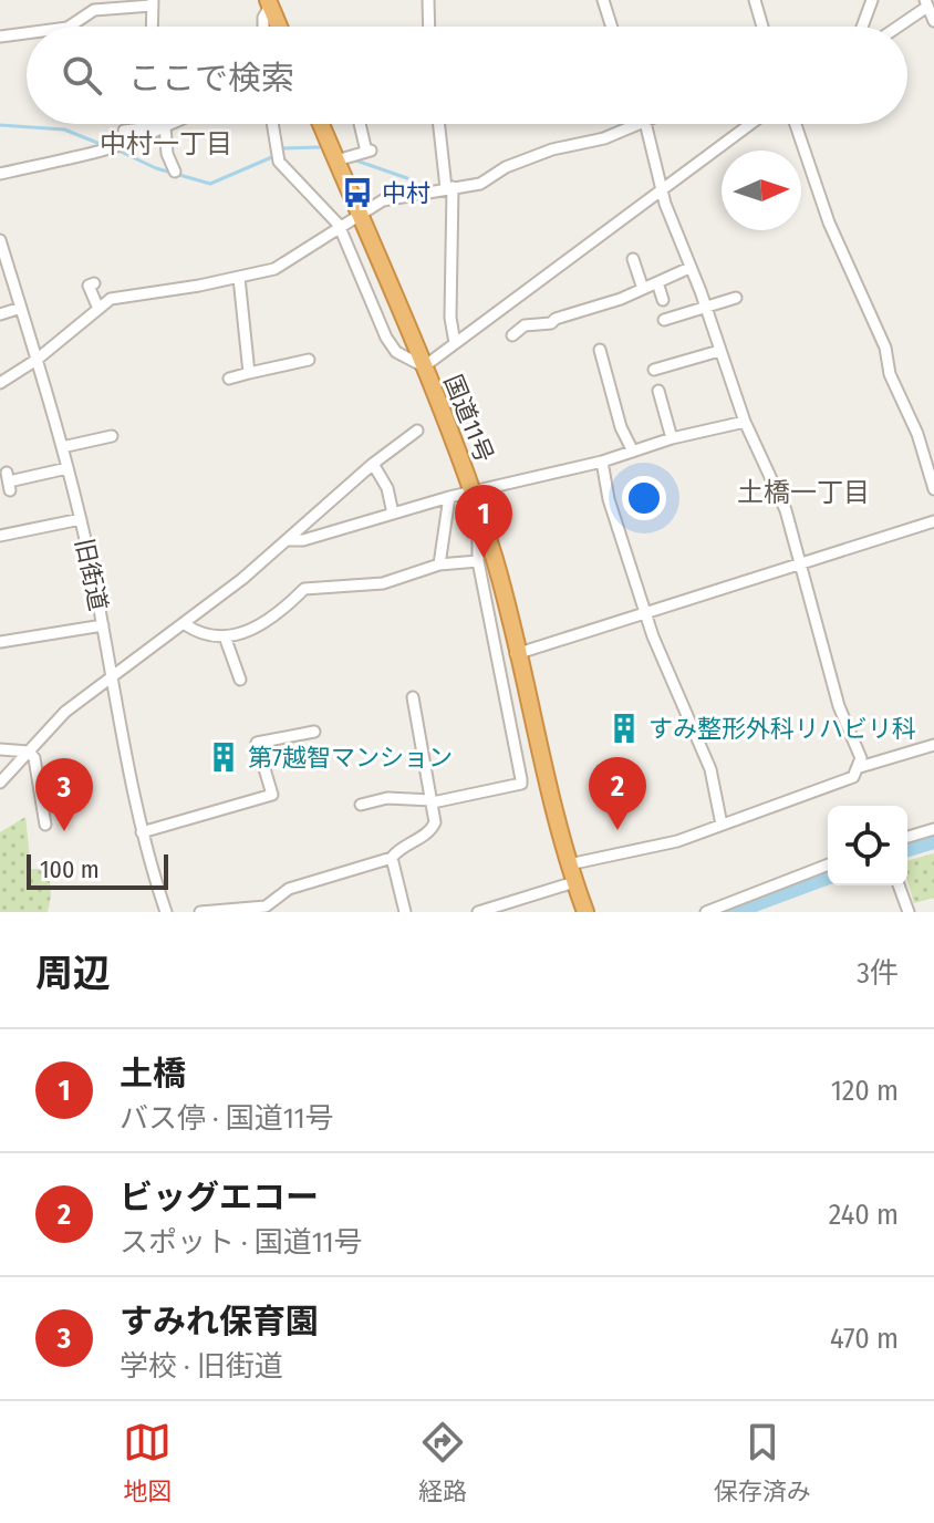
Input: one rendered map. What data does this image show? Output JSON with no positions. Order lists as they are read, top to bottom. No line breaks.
{"streets":{"highway":["国道11号"],"street":["旧街道"]},"districts":["中村一丁目","土橋一丁目"],"places":{"bus stop":["中村"],"building":["すみ整形外科リハビリ科","第7越智マンション"]},"scale_bar":"100 m","north":"right","page":{"search":"ここで検索","pins":["1","2","3"],"scale":"100 m","heading":["周辺","3件"],"list":[{"mark":"1","name":"土橋","note":"バス停 · 国道11号","value":"120 m"},{"mark":"2","name":"ビッグエコー","note":"スポット · 国道11号","value":"240 m"},{"mark":"3","name":"すみれ保育園","note":"学校 · 旧街道","value":"470 m"}],"nav":["地図","経路","保存済み"]}}
